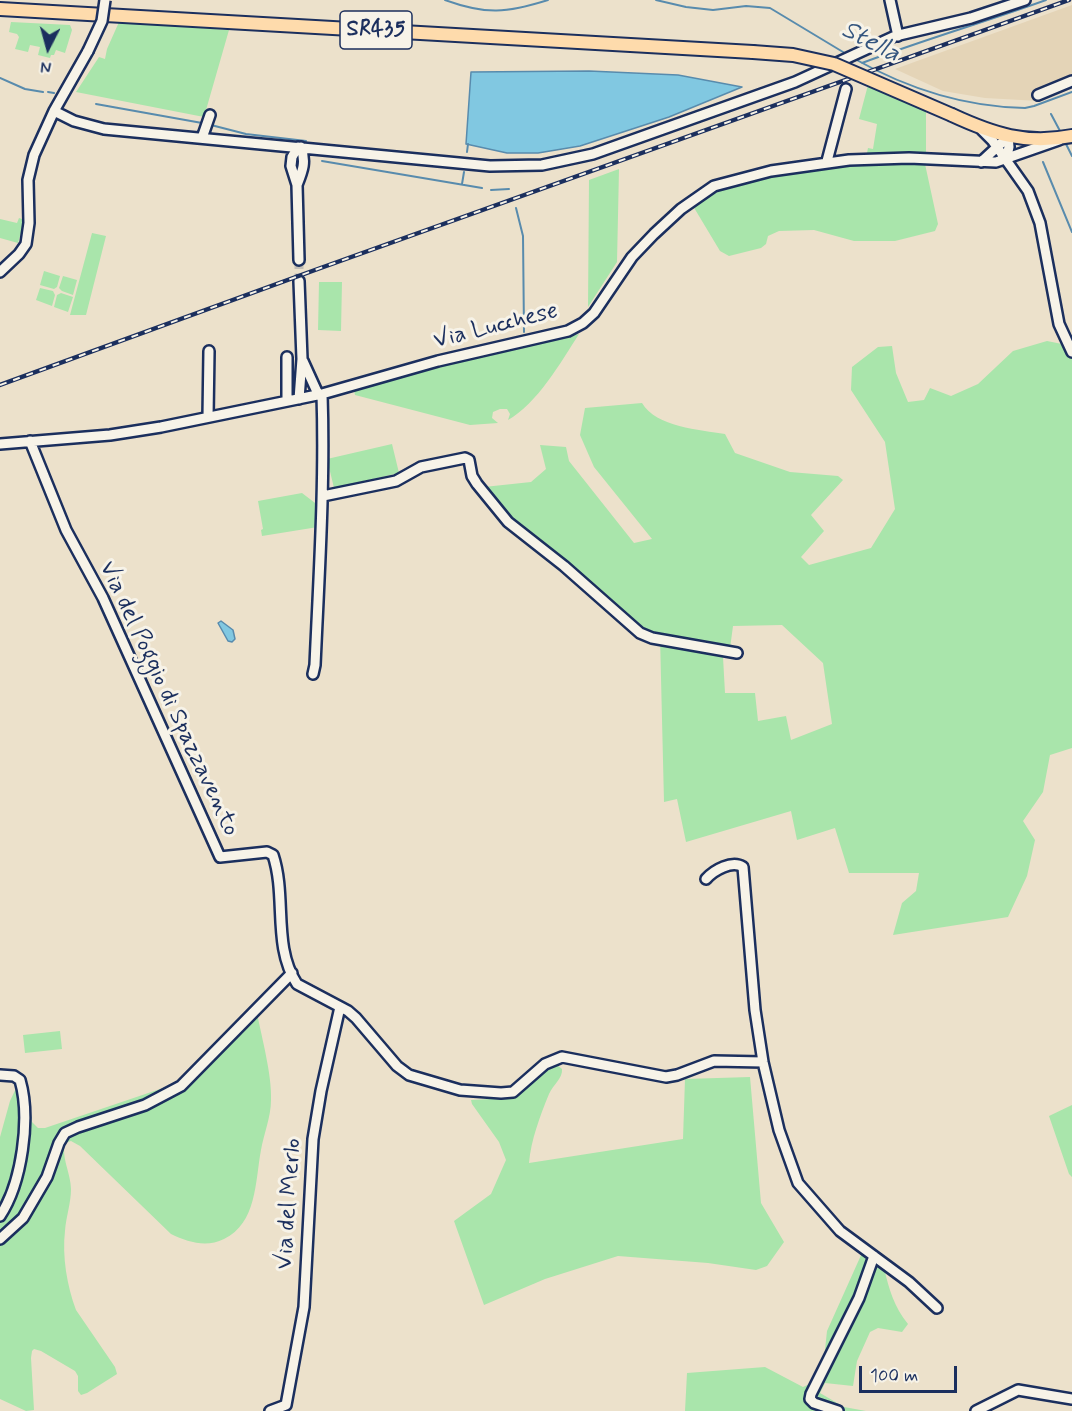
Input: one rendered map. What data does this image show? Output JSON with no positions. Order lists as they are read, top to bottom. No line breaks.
{"streets":{"main road":["SR435"],"street":["Via Lucchese","Via del Poggio di Spazzavento","Via del Merlo"]},"crossings":[["SR435","Via Lucchese"],["Via Lucchese","Via del Poggio di Spazzavento"],["Via del Poggio di Spazzavento","Via del Merlo"]],"water":["Stella"],"scale_bar":"100 m","north":"bottom"}
